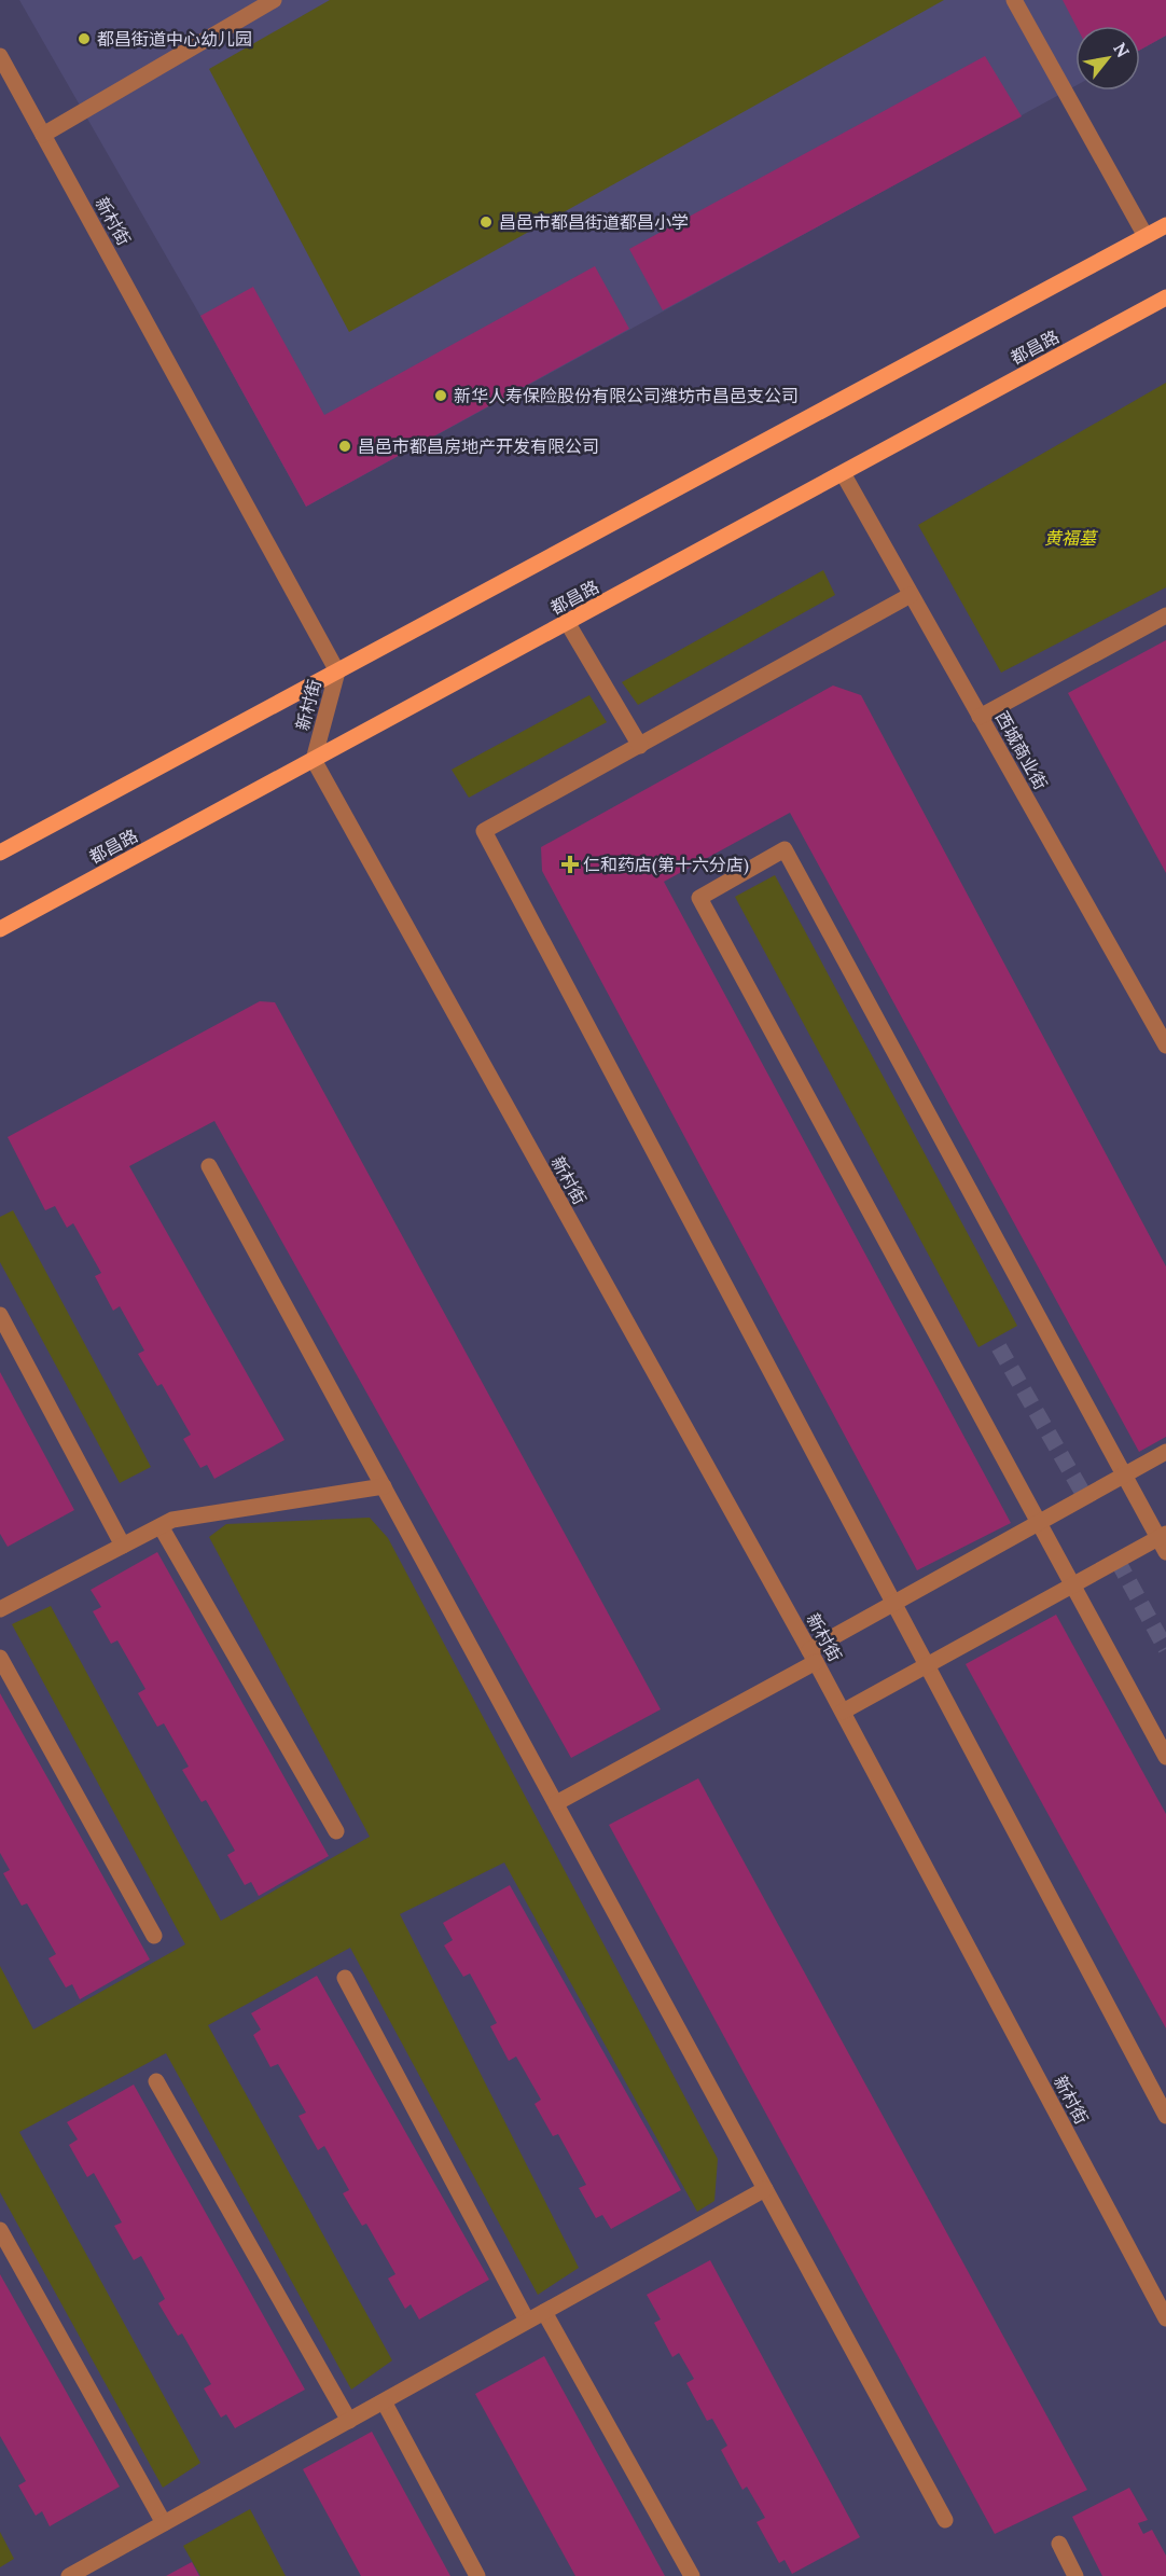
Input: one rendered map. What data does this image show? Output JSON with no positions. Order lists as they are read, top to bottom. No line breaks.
{"streets":{"main road":["都昌路"],"street":["新村街","西城商业街"]},"crossings":[["新村街","都昌路"],["都昌路","西城商业街"]],"parks":["黄福墓"],"places":{"other":["都昌街道中心幼儿园","昌邑市都昌街道都昌小学","新华人寿保险股份有限公司潍坊市昌邑支公司","昌邑市都昌房地产开发有限公司"],"health":["仁和药店(第十六分店)"]},"north":"top right"}
